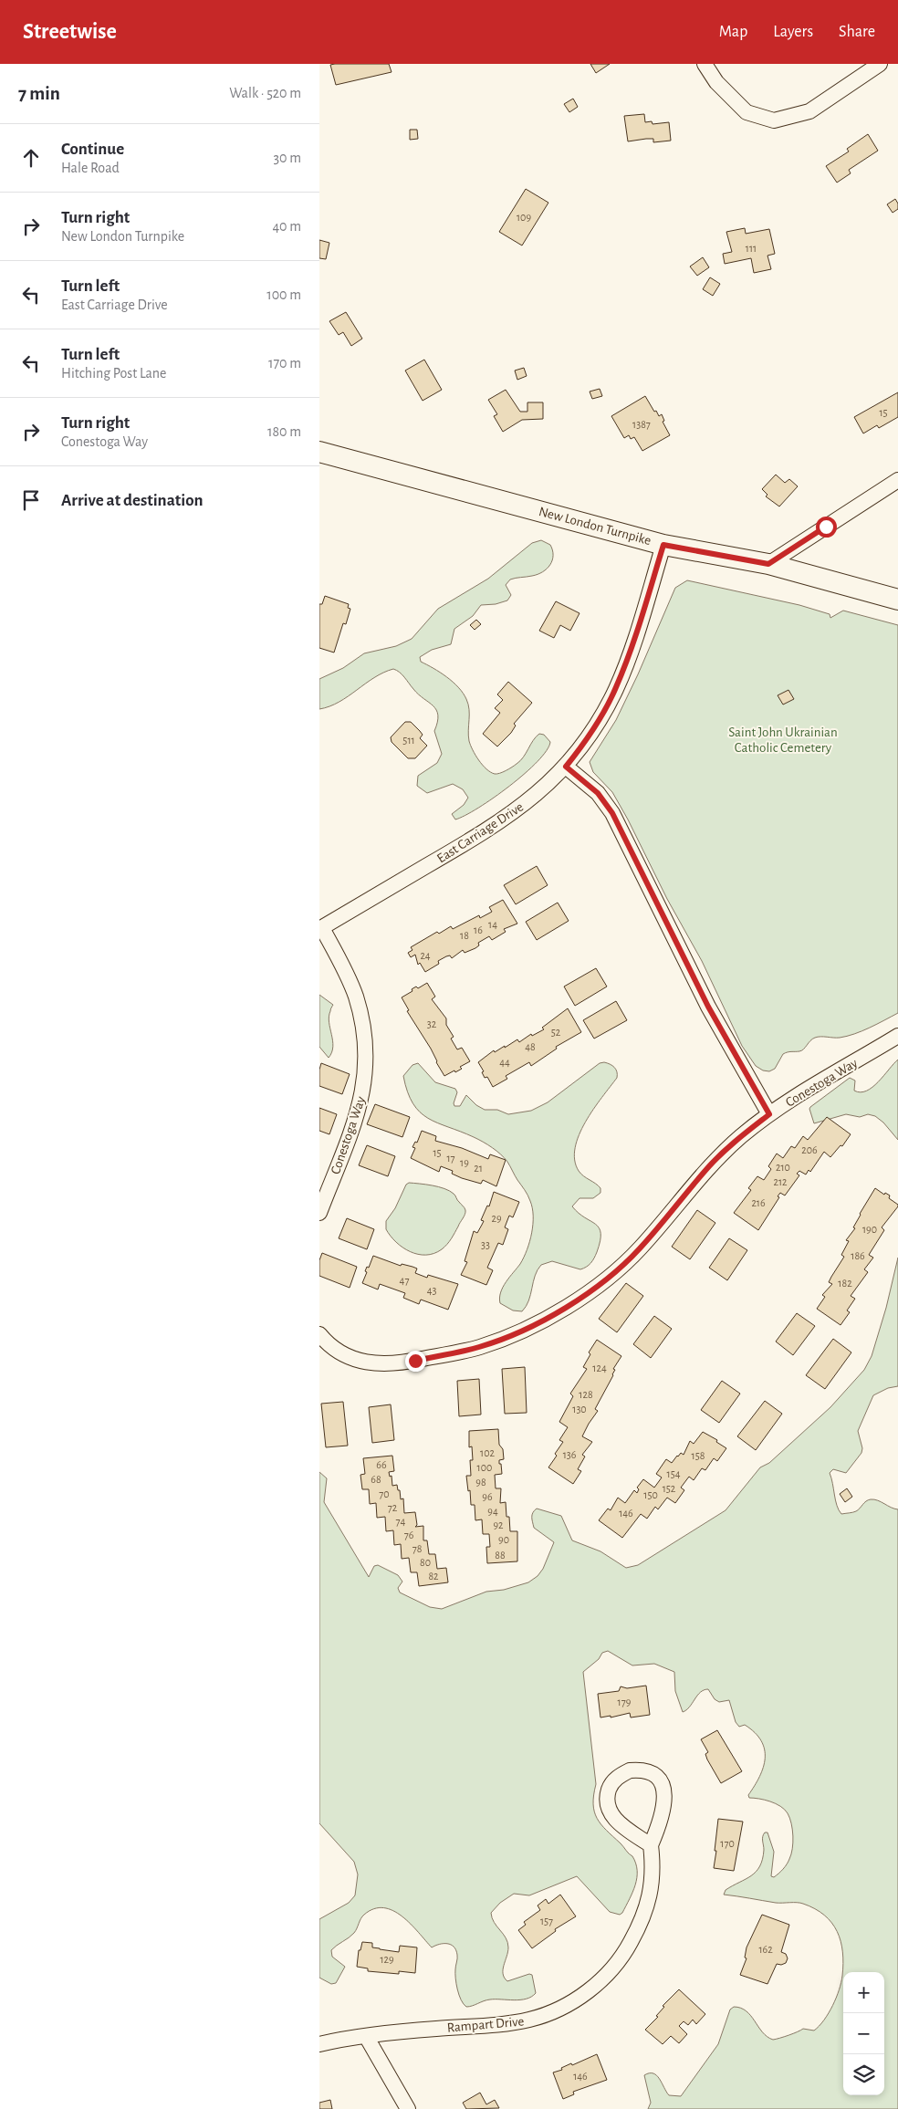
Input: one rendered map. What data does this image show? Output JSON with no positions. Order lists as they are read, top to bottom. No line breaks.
{"streets":{"street":["New London Turnpike","East Carriage Drive","Conestoga Way","Rampart Drive"]},"crossings":[["New London Turnpike","East Carriage Drive"],["East Carriage Drive","Conestoga Way"]],"parks":["Saint John Ukrainian Catholic Cemetery"],"house_numbers":["109","111","15","1387","511","14","16","18","24","32","52","48","44","206","15","17","19","210","21","212","216","29","190","33","186","47","182","43","124","128","130","102","136","158","66","100","154","68","98","152","70","150","96","72","94","146","74","92","76","90","78","88","80","82","179","170","157","162","129","146"],"page":{"header":"Streetwise","nav":["Map","Layers","Share"],"heading":["7 min","Walk · 520 m"],"list":[["Continue","Hale Road","30 m"],["Turn right","New London Turnpike","40 m"],["Turn left","East Carriage Drive","100 m"],["Turn left","Hitching Post Lane","170 m"],["Turn right","Conestoga Way","180 m"],"Arrive at destination"],"map_buttons":["+","−"]}}
